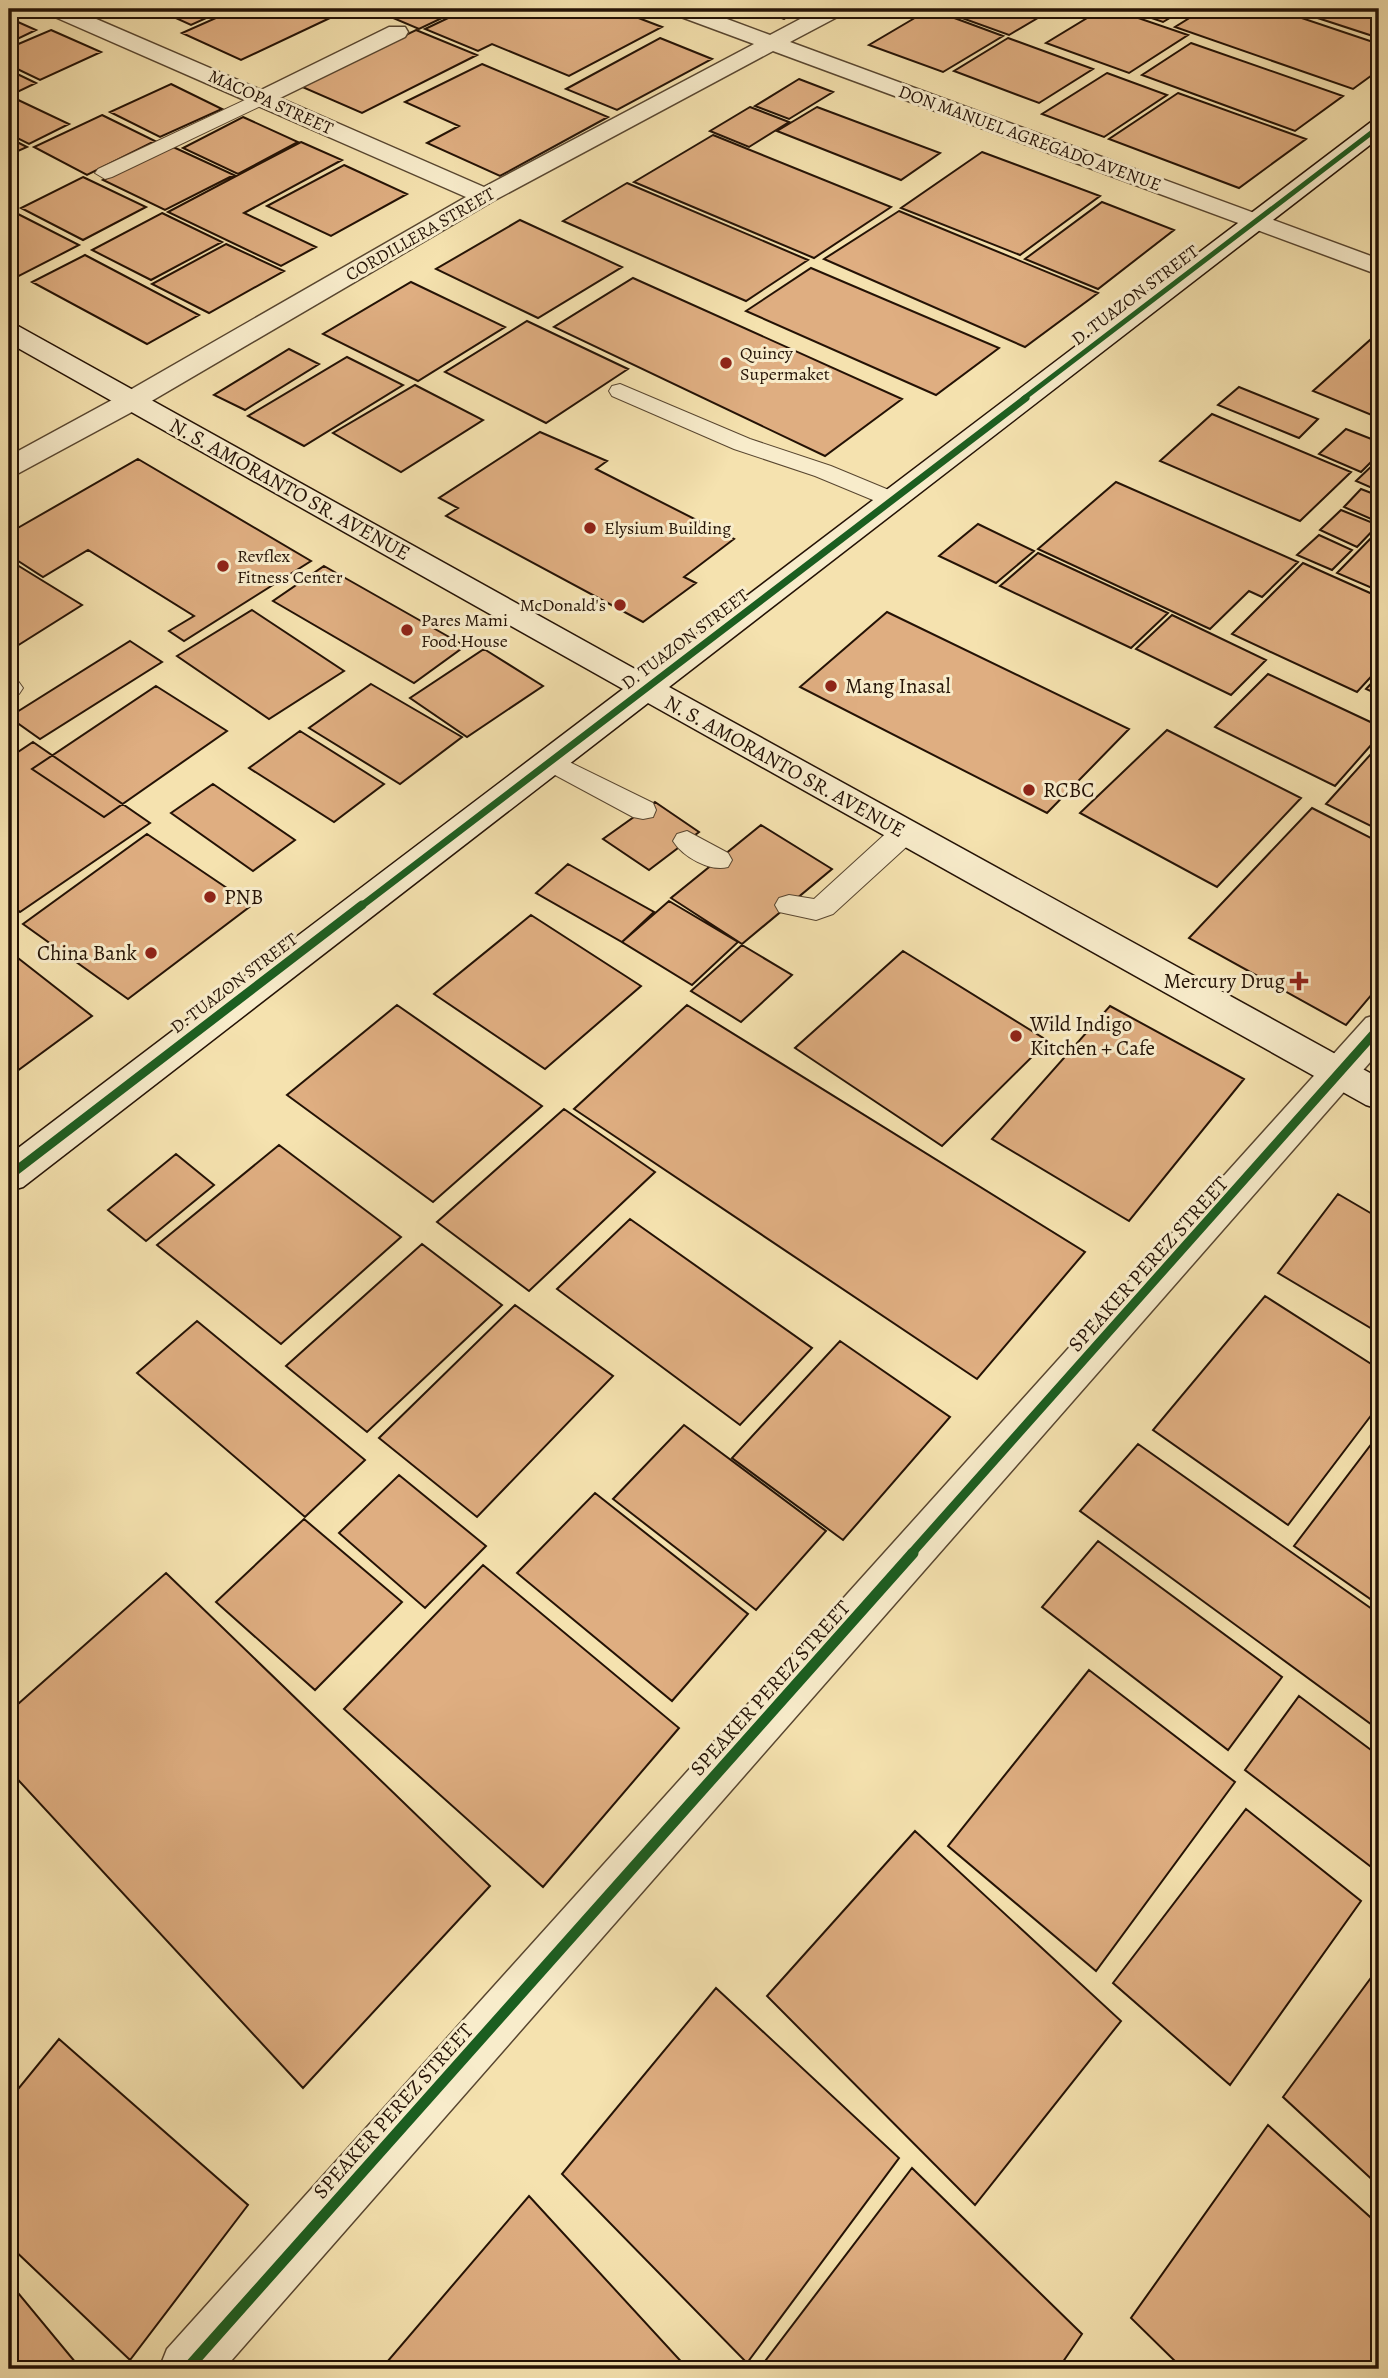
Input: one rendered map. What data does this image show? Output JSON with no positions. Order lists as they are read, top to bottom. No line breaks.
{"streets":{"street":["MACOPA STREET","DON MANUEL AGREGADO AVENUE","CORDILLERA STREET","D. TUAZON STREET","N. S. AMORANTO SR. AVENUE","SPEAKER PEREZ STREET"]},"crossings":[["MACOPA STREET","CORDILLERA STREET"],["DON MANUEL AGREGADO AVENUE","CORDILLERA STREET"],["DON MANUEL AGREGADO AVENUE","D. TUAZON STREET"],["CORDILLERA STREET","N. S. AMORANTO SR. AVENUE"],["D. TUAZON STREET","N. S. AMORANTO SR. AVENUE"],["N. S. AMORANTO SR. AVENUE","SPEAKER PEREZ STREET"]],"places":{"other":["Quincy Supermaket","Elysium Building","Revflex Fitness Center","McDonald's","Pares Mami Food House","Mang Inasal","RCBC","PNB","China Bank","Wild Indigo Kitchen + Cafe"],"health":["Mercury Drug"]}}
